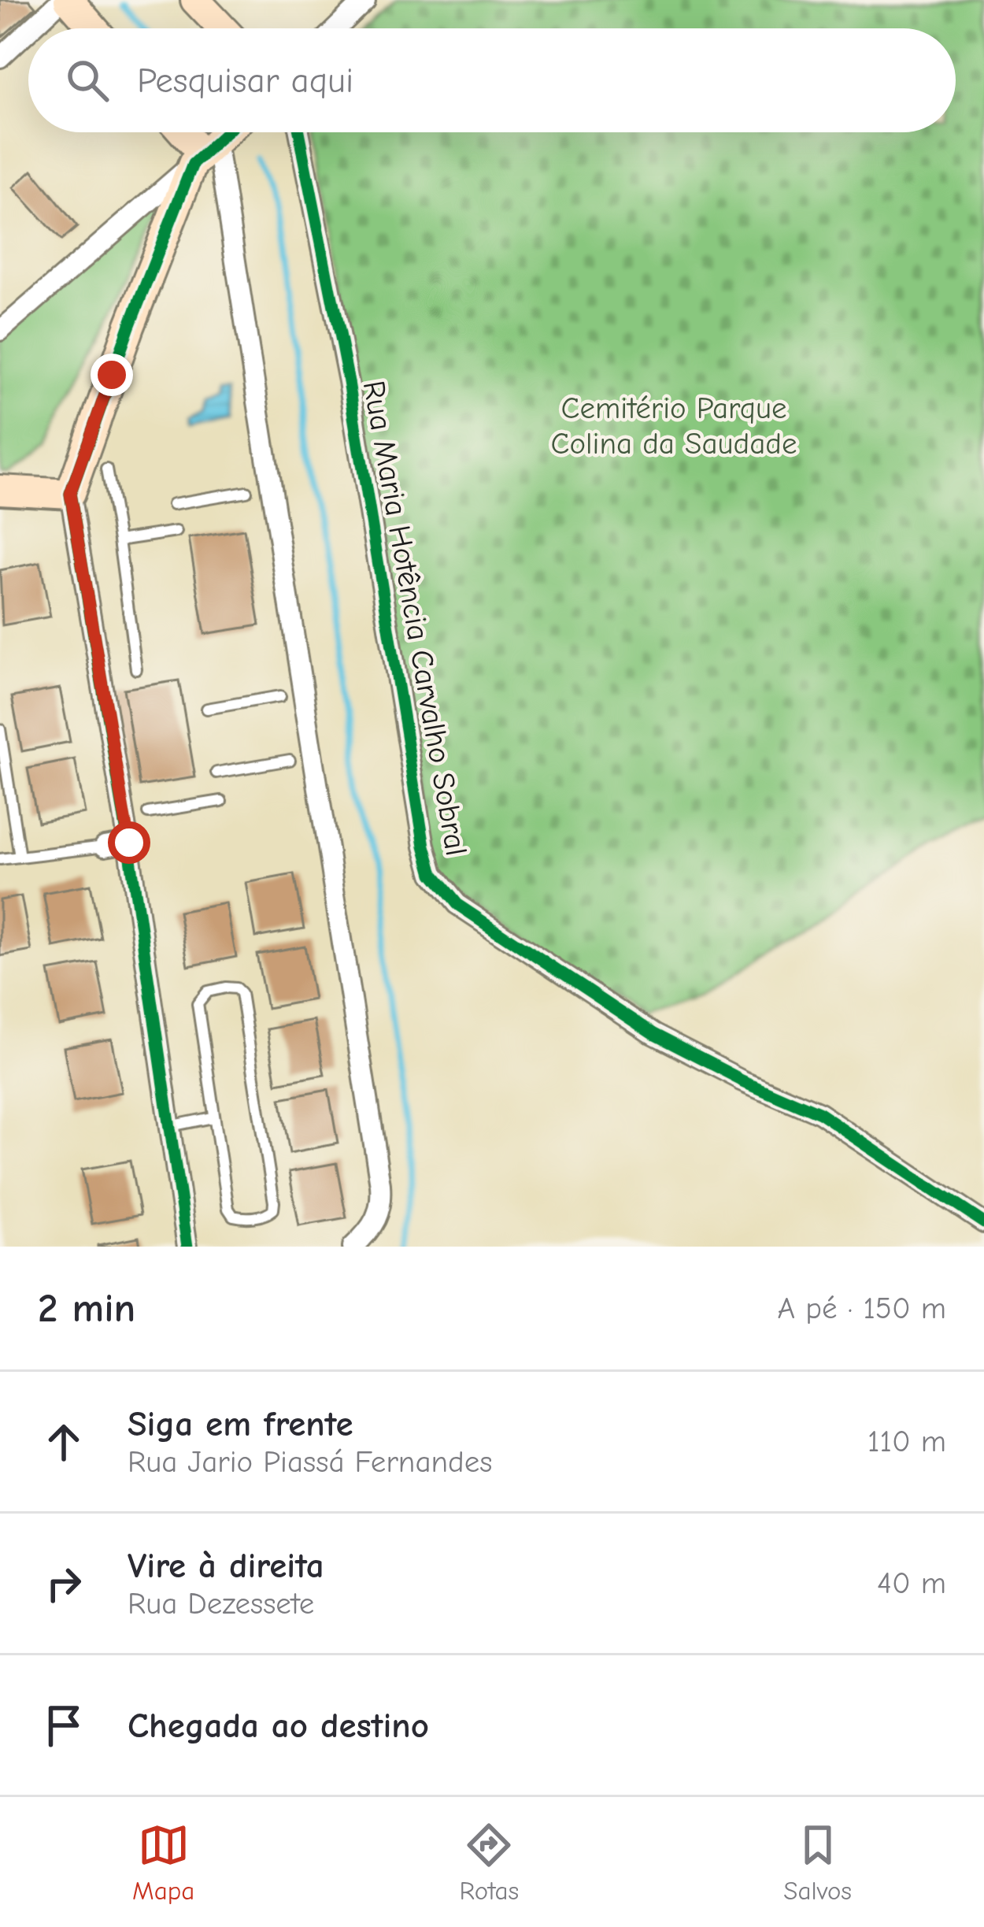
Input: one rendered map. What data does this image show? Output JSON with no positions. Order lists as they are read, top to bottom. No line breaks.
{"streets":{"street":["Rua Maria Hotência Carvalho Sobral"]},"parks":["Cemitério Parque Colina da Saudade"],"page":{"search":"Pesquisar aqui","heading":["2 min","A pé · 150 m"],"list":[["Siga em frente","Rua Jario Piassá Fernandes","110 m"],["Vire à direita","Rua Dezessete","40 m"],"Chegada ao destino"],"nav":["Mapa","Rotas","Salvos"]}}
